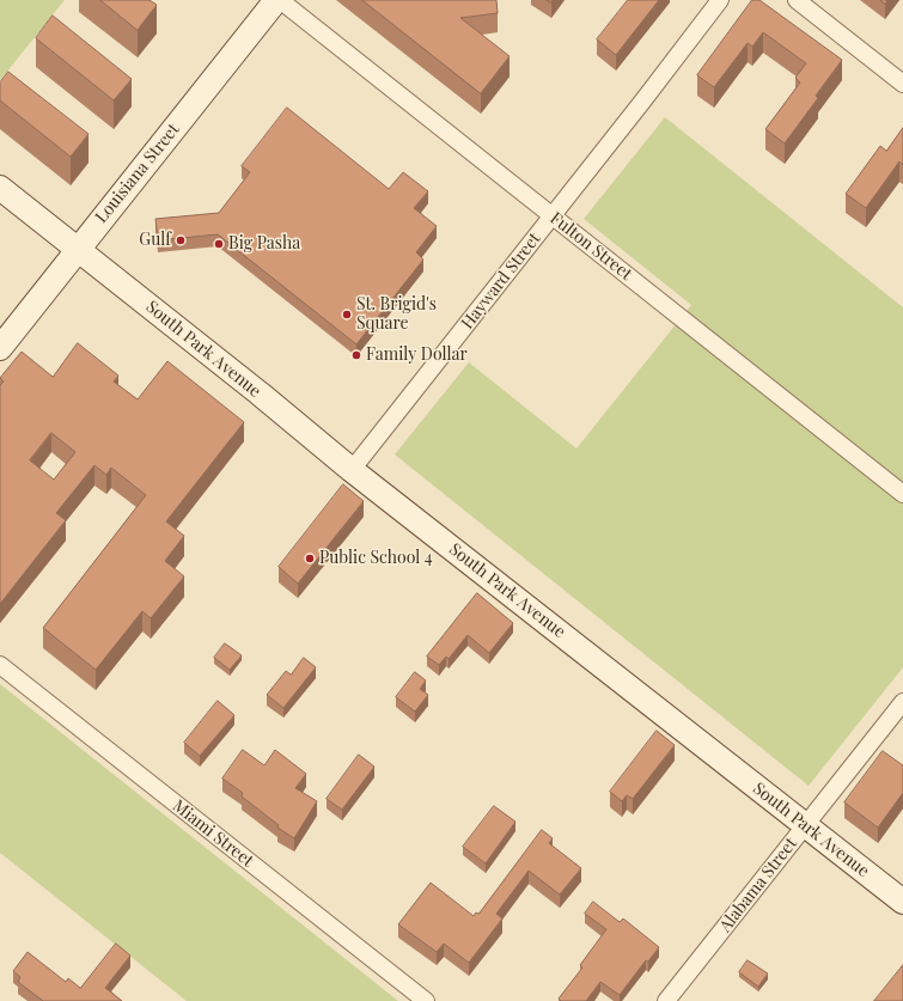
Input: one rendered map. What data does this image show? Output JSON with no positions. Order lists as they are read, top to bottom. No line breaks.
{"streets":{"street":["Louisiana Street","Fulton Street","Hayward Street","South Park Avenue","Miami Street","Alabama Street"]},"crossings":[["Louisiana Street","Fulton Street"],["Louisiana Street","South Park Avenue"],["Fulton Street","Hayward Street"],["Hayward Street","South Park Avenue"],["South Park Avenue","Alabama Street"]],"places":["Gulf","Big Pasha","St. Brigid's Square","Family Dollar","Public School 4"]}
